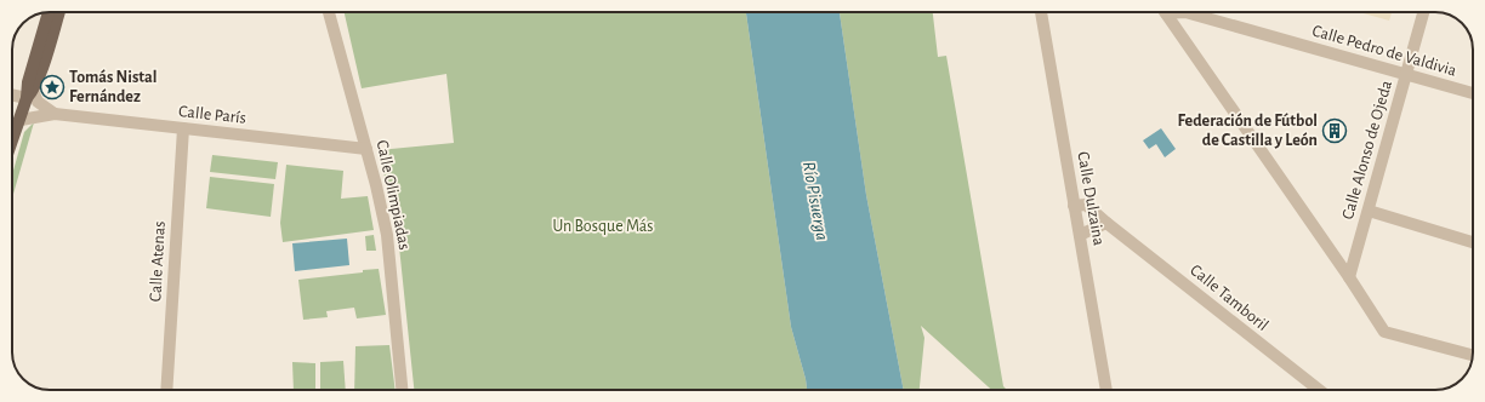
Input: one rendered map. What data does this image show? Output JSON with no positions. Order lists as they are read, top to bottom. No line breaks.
{"streets":{"street":["Calle Pedro de Valdivia","Calle París","Calle Alonso de Ojeda","Calle Olimpiadas","Calle Dulzaina","Calle Atenas","Calle Tamboril"]},"crossings":[["Calle Pedro de Valdivia","Calle Alonso de Ojeda"],["Calle París","Calle Olimpiadas"],["Calle París","Calle Atenas"],["Calle Dulzaina","Calle Tamboril"]],"water":["Río Pisuerga"],"parks":["Un Bosque Más"],"places":{"place":["Tomás Nistal Fernández"],"building":["Federación de Fútbol de Castilla y León"]}}
